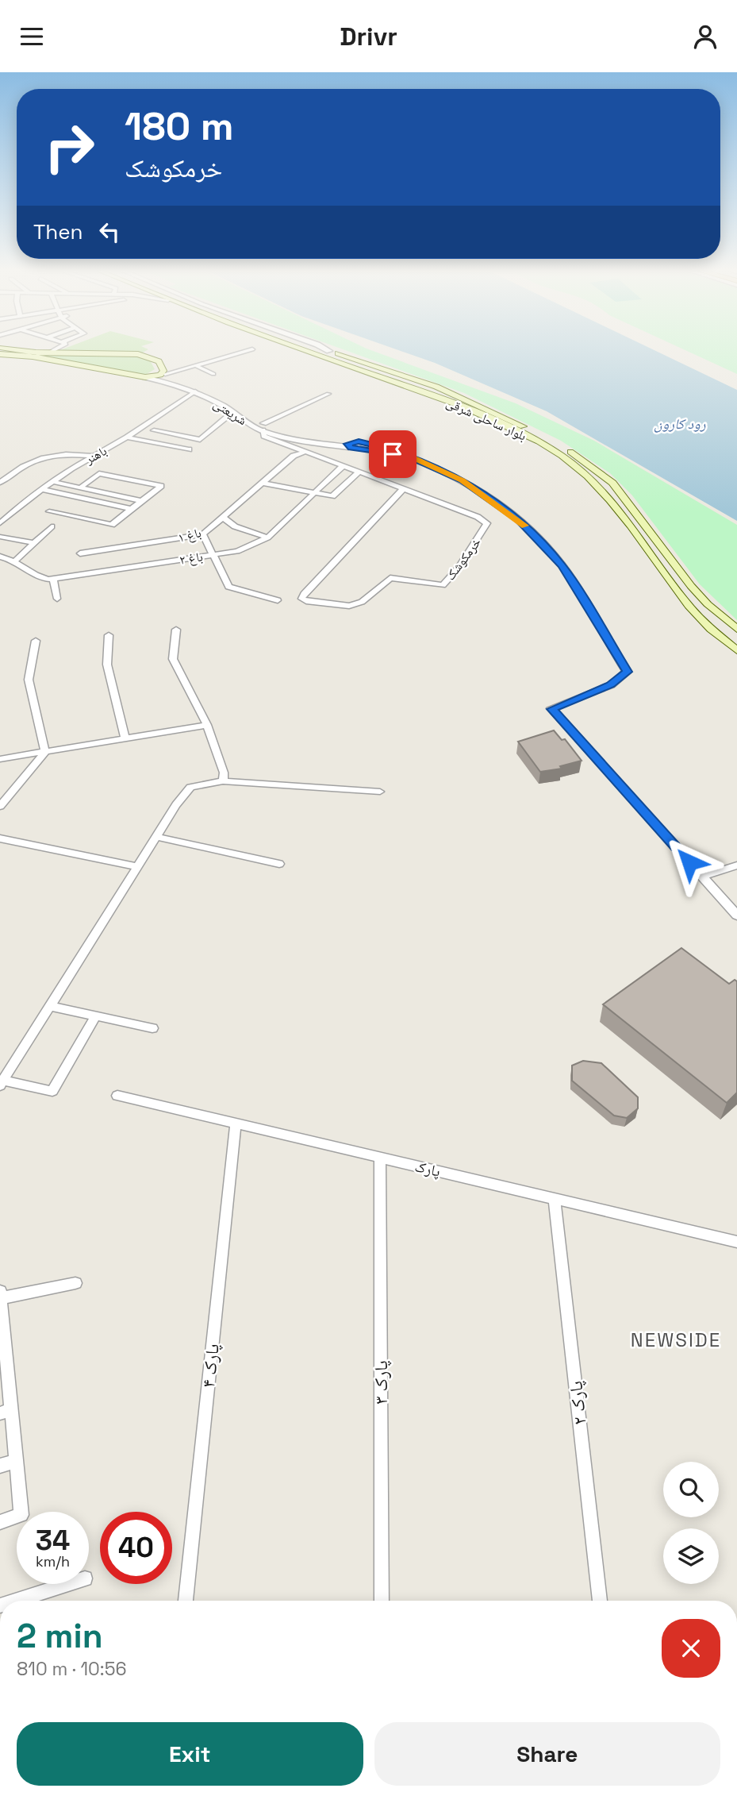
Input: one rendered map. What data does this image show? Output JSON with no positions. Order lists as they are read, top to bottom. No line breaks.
{"streets":{"main road":["شریعتی","بلوار ساحلی شرقی"],"street":["باهنر","باغ ۱","باغ ۲","خرمکوشک","پارک","پارک ۴","پارک ۳","پارک ۲"]},"crossings":[["شریعتی","باهنر"],["شریعتی","خرمکوشک"],["باغ ۱","خرمکوشک"],["باغ ۲","خرمکوشک"],["پارک","پارک ۴"],["پارک","پارک ۳"],["پارک","پارک ۲"]],"districts":["NEWSIDE"],"water":["رود کارون"],"page":{"header":"Drivr","turn":["180 m","خرمکوشک"],"then":"Then","speed":"34 km/h","limit":"40","heading":["2 min","810 m · 10:56"],"buttons":["Exit","Share"]}}
